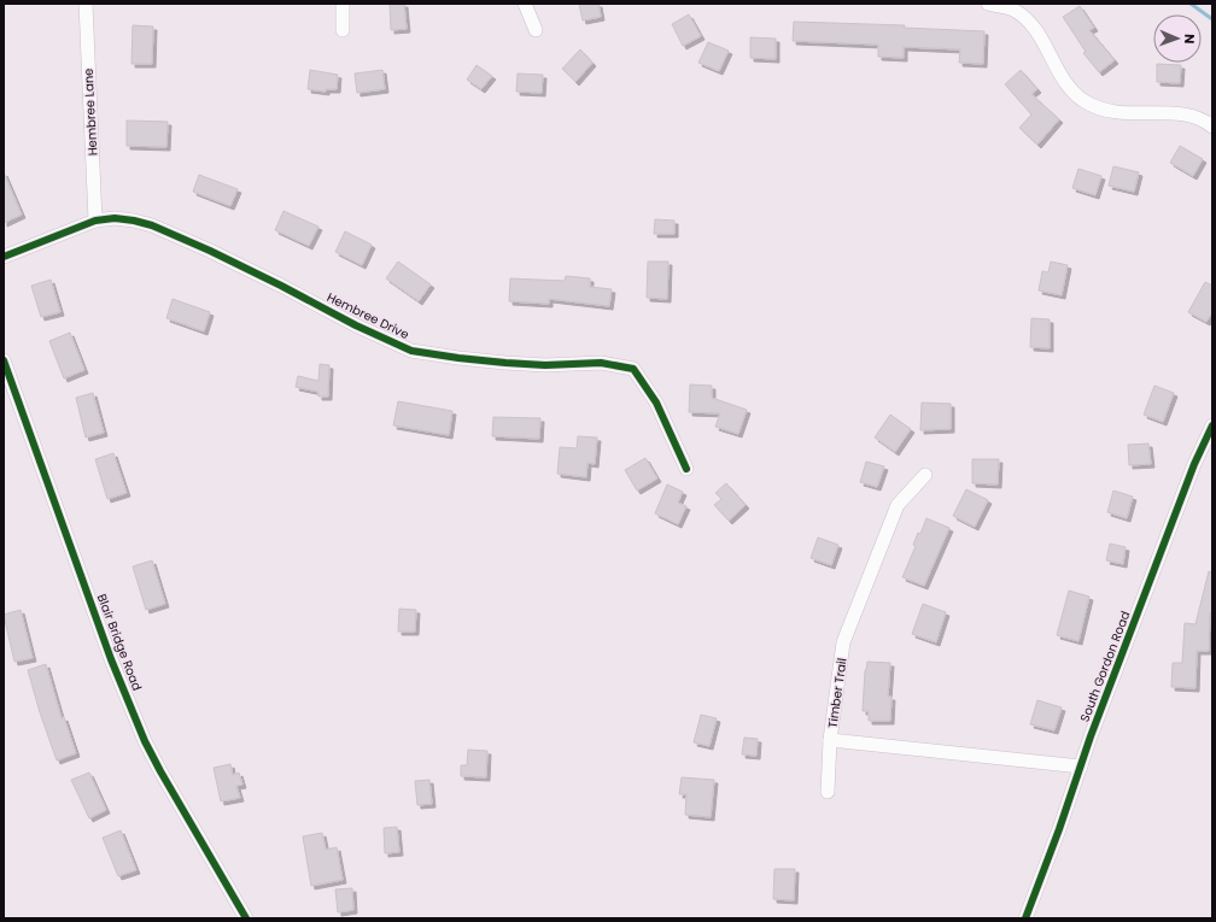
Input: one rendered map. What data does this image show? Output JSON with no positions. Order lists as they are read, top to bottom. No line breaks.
{"streets":{"street":["Hembree Lane","Hembree Drive","Blair Bridge Road","South Gordon Road","Timber Trail"]},"crossings":[["Hembree Lane","Hembree Drive"],["South Gordon Road","Timber Trail"]],"north":"right"}
